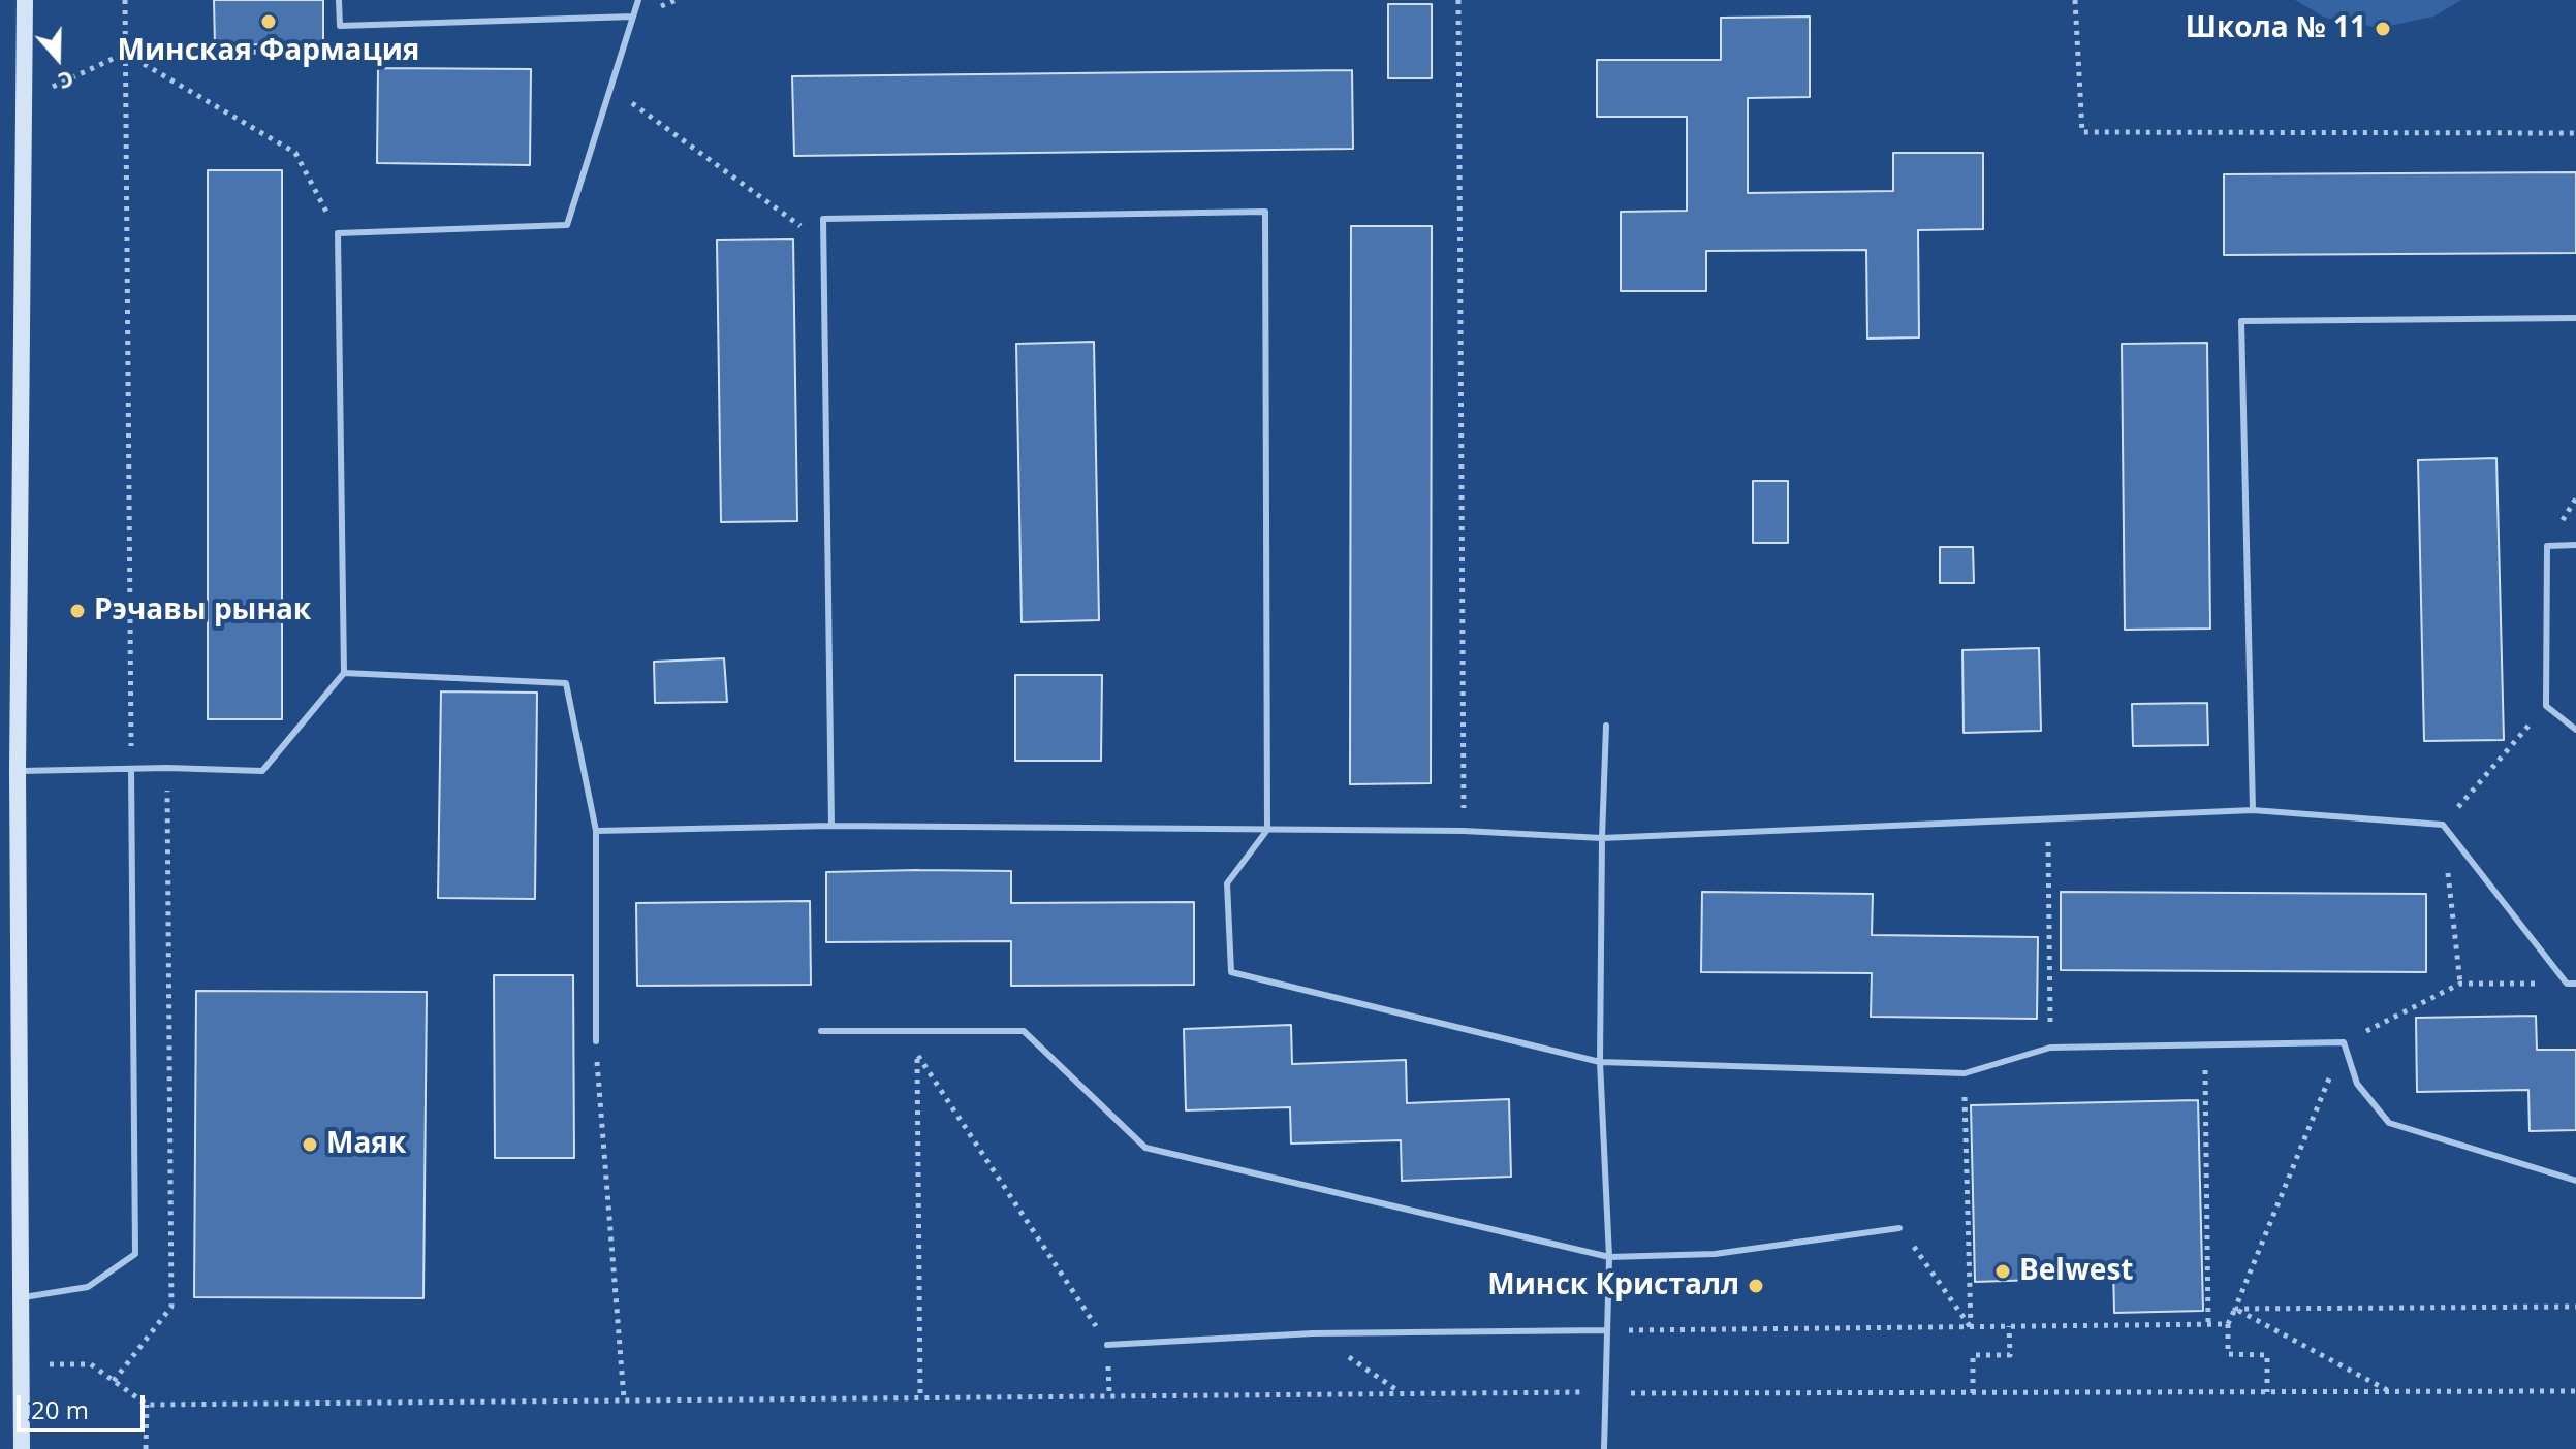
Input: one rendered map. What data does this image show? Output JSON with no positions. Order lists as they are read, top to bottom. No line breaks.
{"places":["Минская Фармация","Школа № 11","Рэчавы рынак","Маяк","Belwest","Минск Кристалл"],"scale_bar":"20 m","north":"bottom"}
